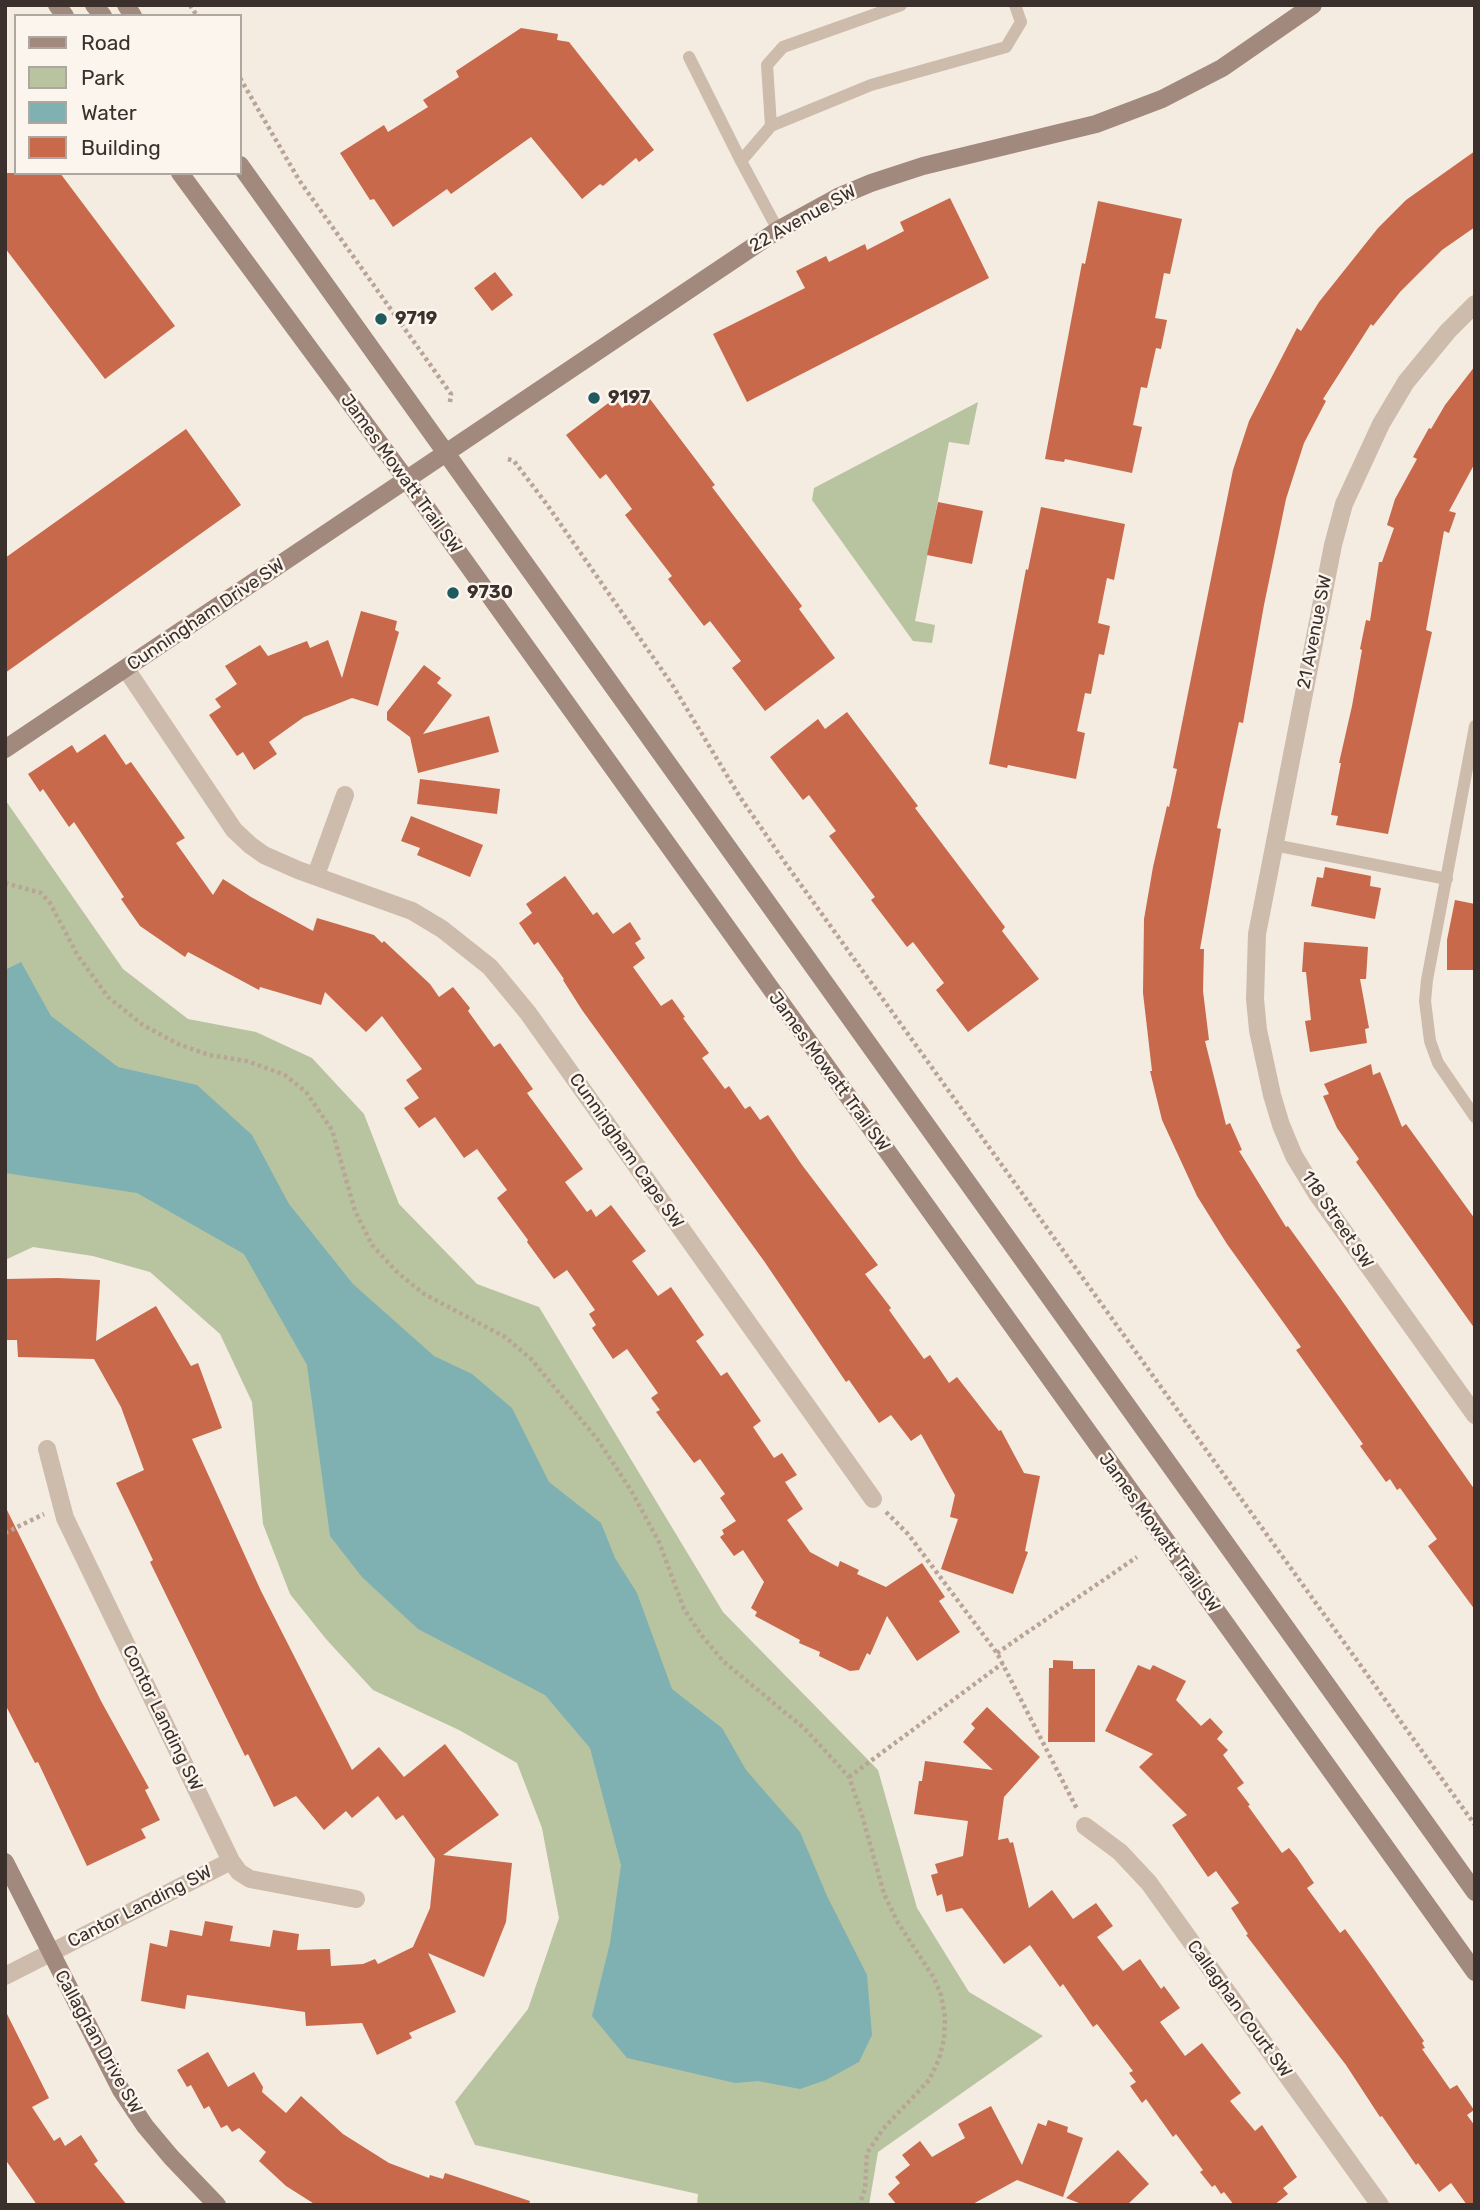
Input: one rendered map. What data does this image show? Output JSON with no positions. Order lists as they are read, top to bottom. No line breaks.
{"streets":{"main road":["22 Avenue SW","James Mowatt Trail SW","Cunningham Drive SW","Callaghan Drive SW"],"street":["21 Avenue SW","Cunningham Cape SW","118 Street SW","Contor Landing SW","Cantor Landing SW","Callaghan Court SW"]},"crossings":[["22 Avenue SW","James Mowatt Trail SW"],["22 Avenue SW","Cunningham Drive SW"],["James Mowatt Trail SW","Cunningham Drive SW"],["Cunningham Drive SW","Cunningham Cape SW"],["21 Avenue SW","118 Street SW"],["Contor Landing SW","Cantor Landing SW"],["Cantor Landing SW","Callaghan Drive SW"]],"places":["9719","9197","9730"],"legend":["Road","Park","Water","Building"]}
